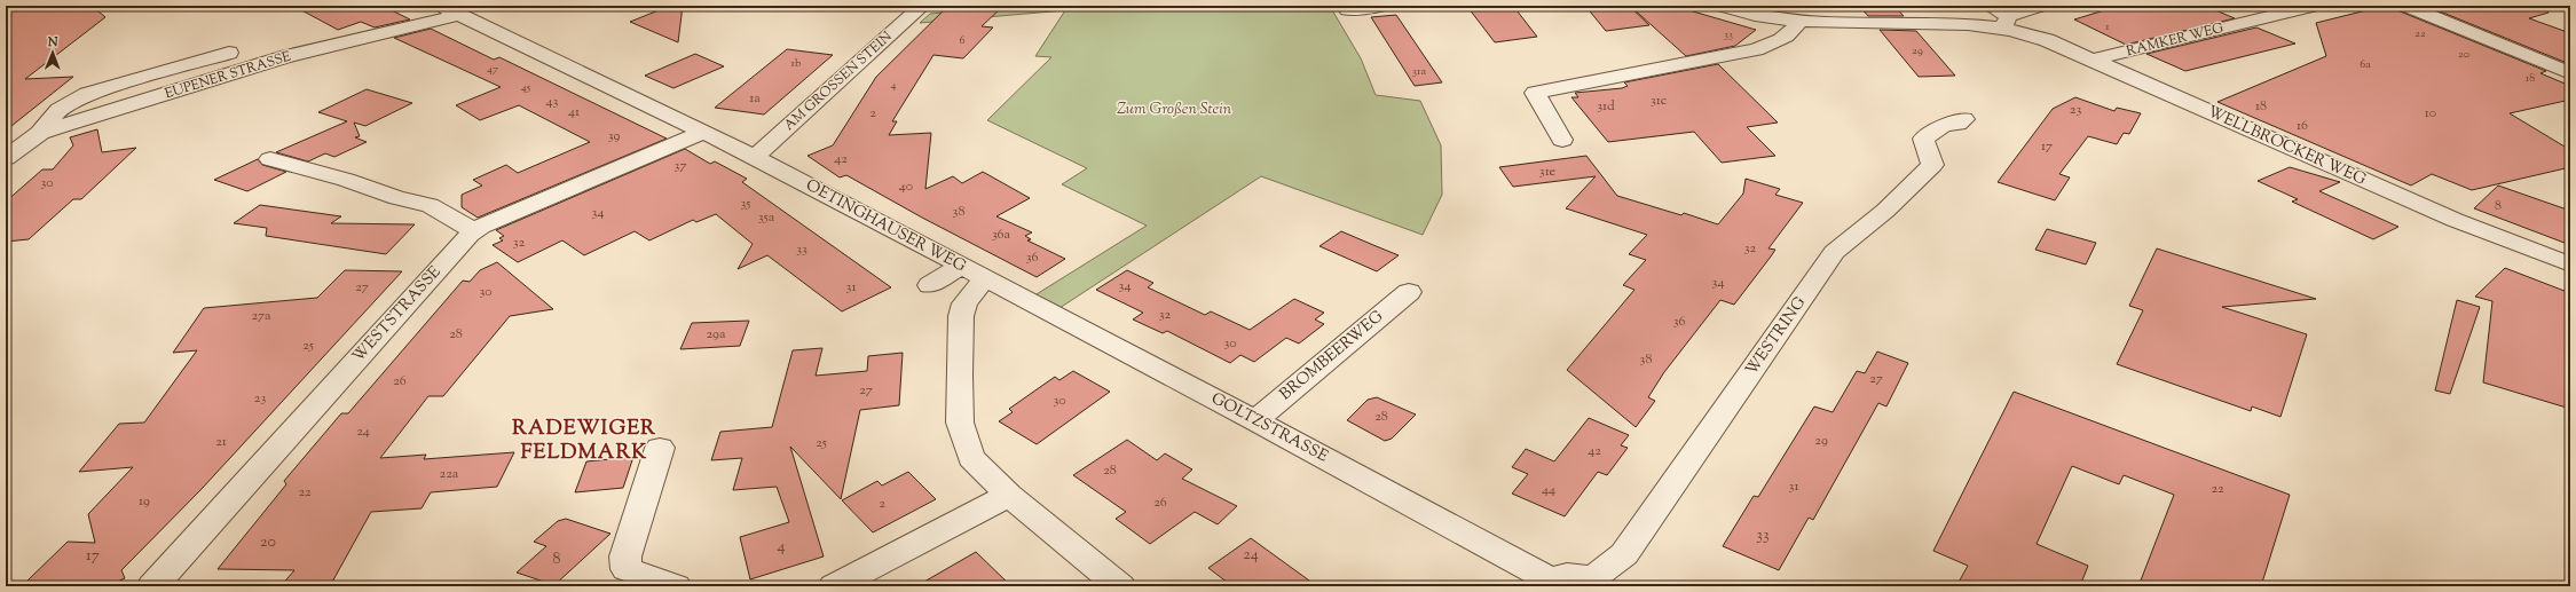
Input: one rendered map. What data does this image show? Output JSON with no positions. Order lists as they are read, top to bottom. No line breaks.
{"streets":{"street":["RAMKER WEG","EUPENER STRASSE","AM GROSSEN STEIN","WELLBROCKER WEG","OETINGHAUSER WEG","WESTSTRASSE","WESTRING","BROMBEERWEG","GOLTZSTRASSE"]},"crossings":[["RAMKER WEG","WELLBROCKER WEG"],["EUPENER STRASSE","OETINGHAUSER WEG"],["AM GROSSEN STEIN","OETINGHAUSER WEG"],["OETINGHAUSER WEG","WESTSTRASSE"],["OETINGHAUSER WEG","GOLTZSTRASSE"],["WESTRING","GOLTZSTRASSE"],["BROMBEERWEG","GOLTZSTRASSE"]],"districts":["RADEWIGER FELDMARK"],"parks":["Zum Großen Stein"],"house_numbers":["1","22","33","6","29","20","1b","6a","47","31a","18","4","45","1a","31c","43","31d","18","23","41","2","10","16","39","17","42","37","31e","30","40","35","8","38","34","35a","36a","32","32","33","36","34","34","27","31","30","32","27a","36","28","29a","30","25","38","27","26","27","23","30","28","24","29","21","25","42","28","22a","31","22","44","22","19","26","2","33","20","4","24","17","8"],"north":"top"}
